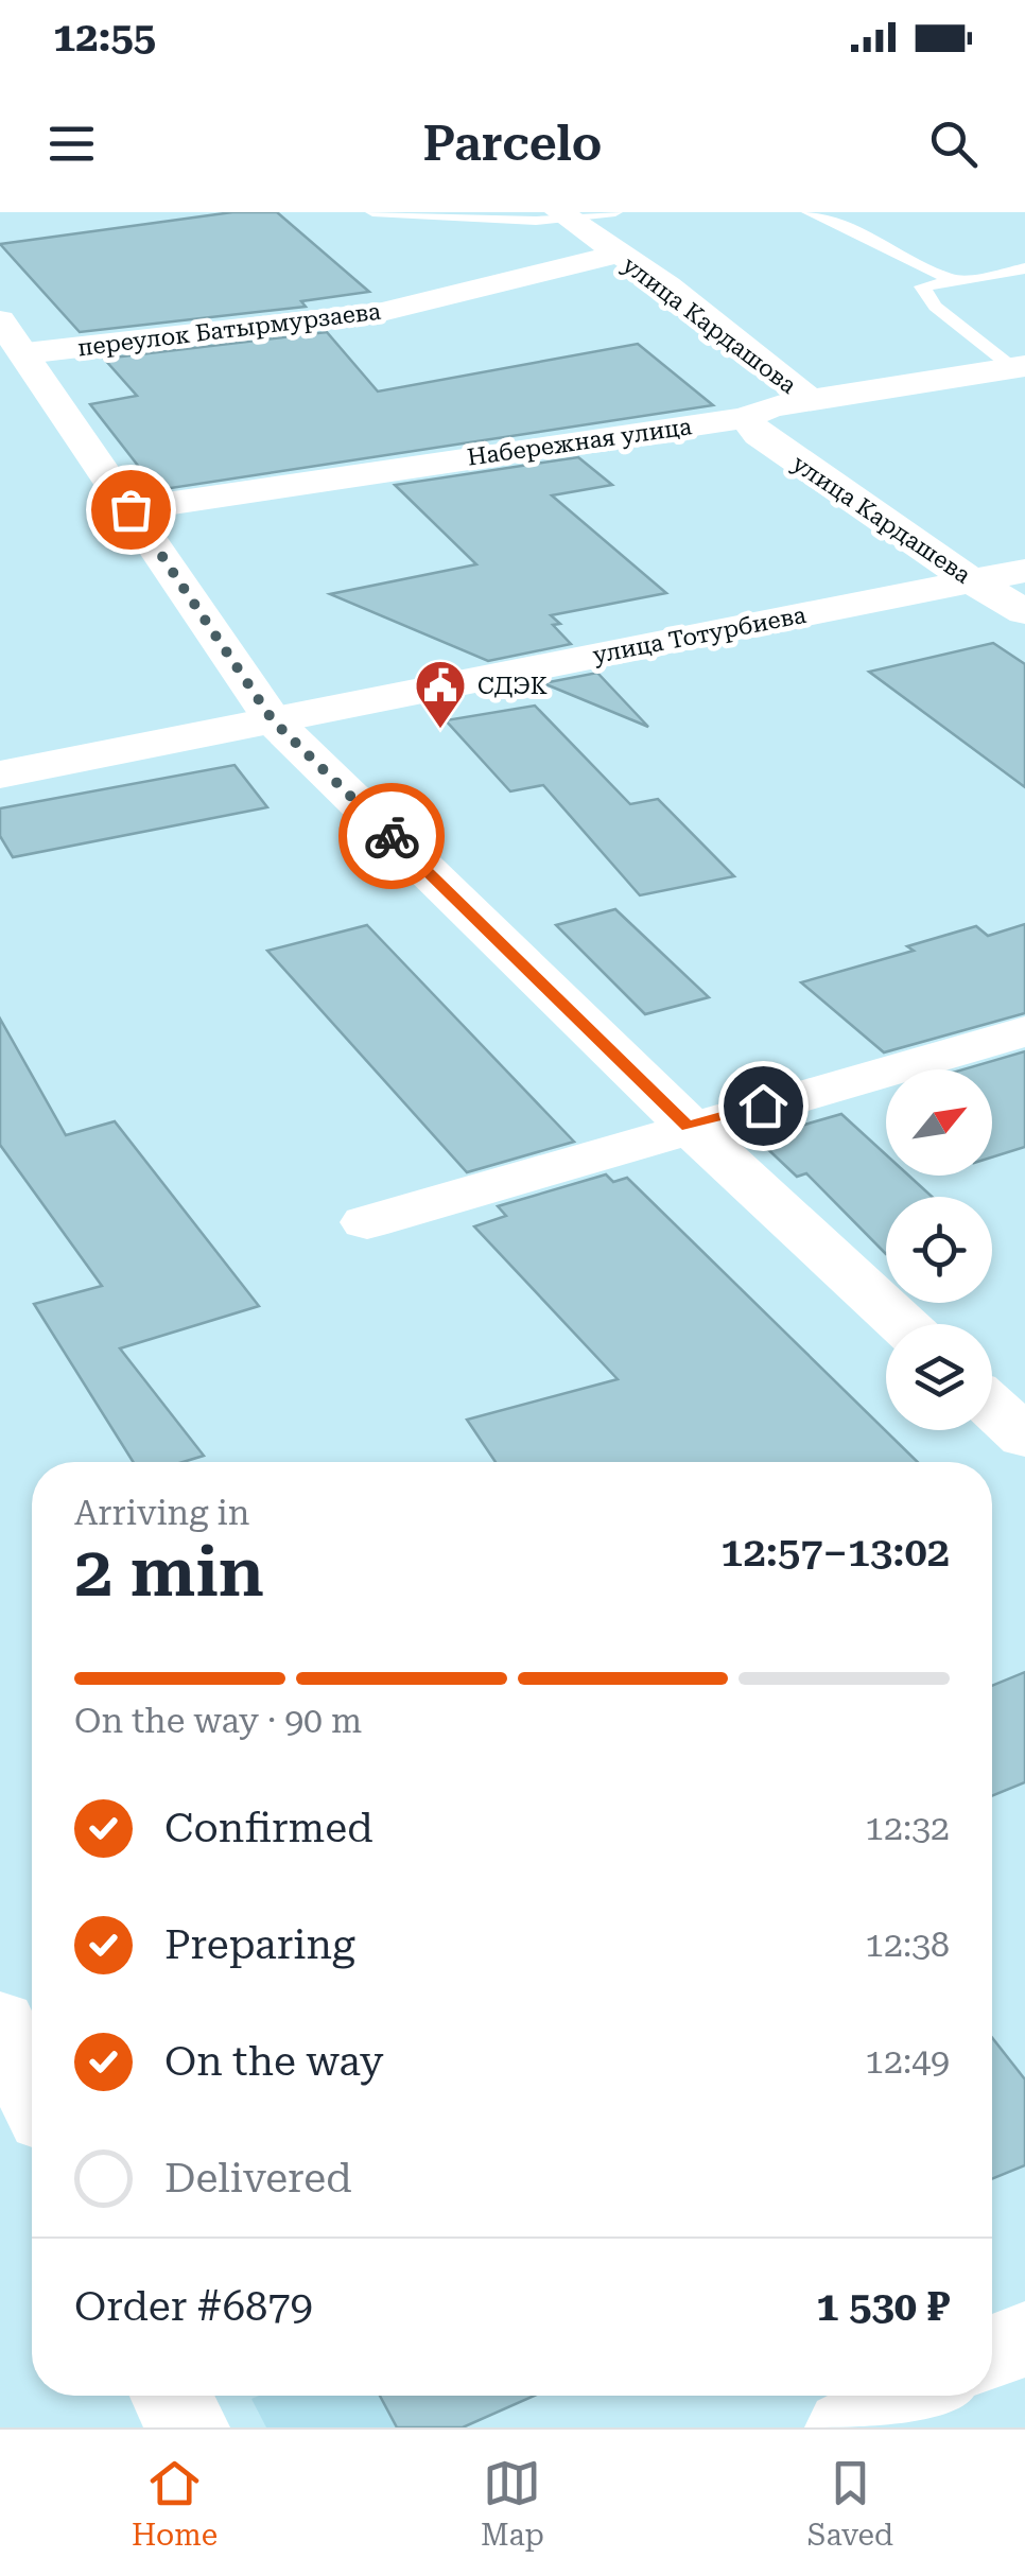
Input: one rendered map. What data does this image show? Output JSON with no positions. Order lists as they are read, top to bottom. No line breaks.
{"streets":{"street":["улица Кардашова","переулок Батырмурзаева","Набережная улица","улица Кардашева","улица Тотурбиева"]},"crossings":[["улица Кардашова","переулок Батырмурзаева"],["улица Кардашова","Набережная улица"],["Набережная улица","улица Кардашева"],["улица Кардашева","улица Тотурбиева"]],"places":{"public building":["СДЭК"]},"north":"top right","page":{"status":"12:55","header":"Parcelo","heading":["2 min","Arriving in","12:57–13:02"],"panel":["Order #6879","1 530 ₽"],"bar":"On the way · 90 m","list":[["Confirmed","12:32"],["Preparing","12:38"],["On the way","12:49"],"Delivered"],"tabs":["Home","Map","Saved"]}}
